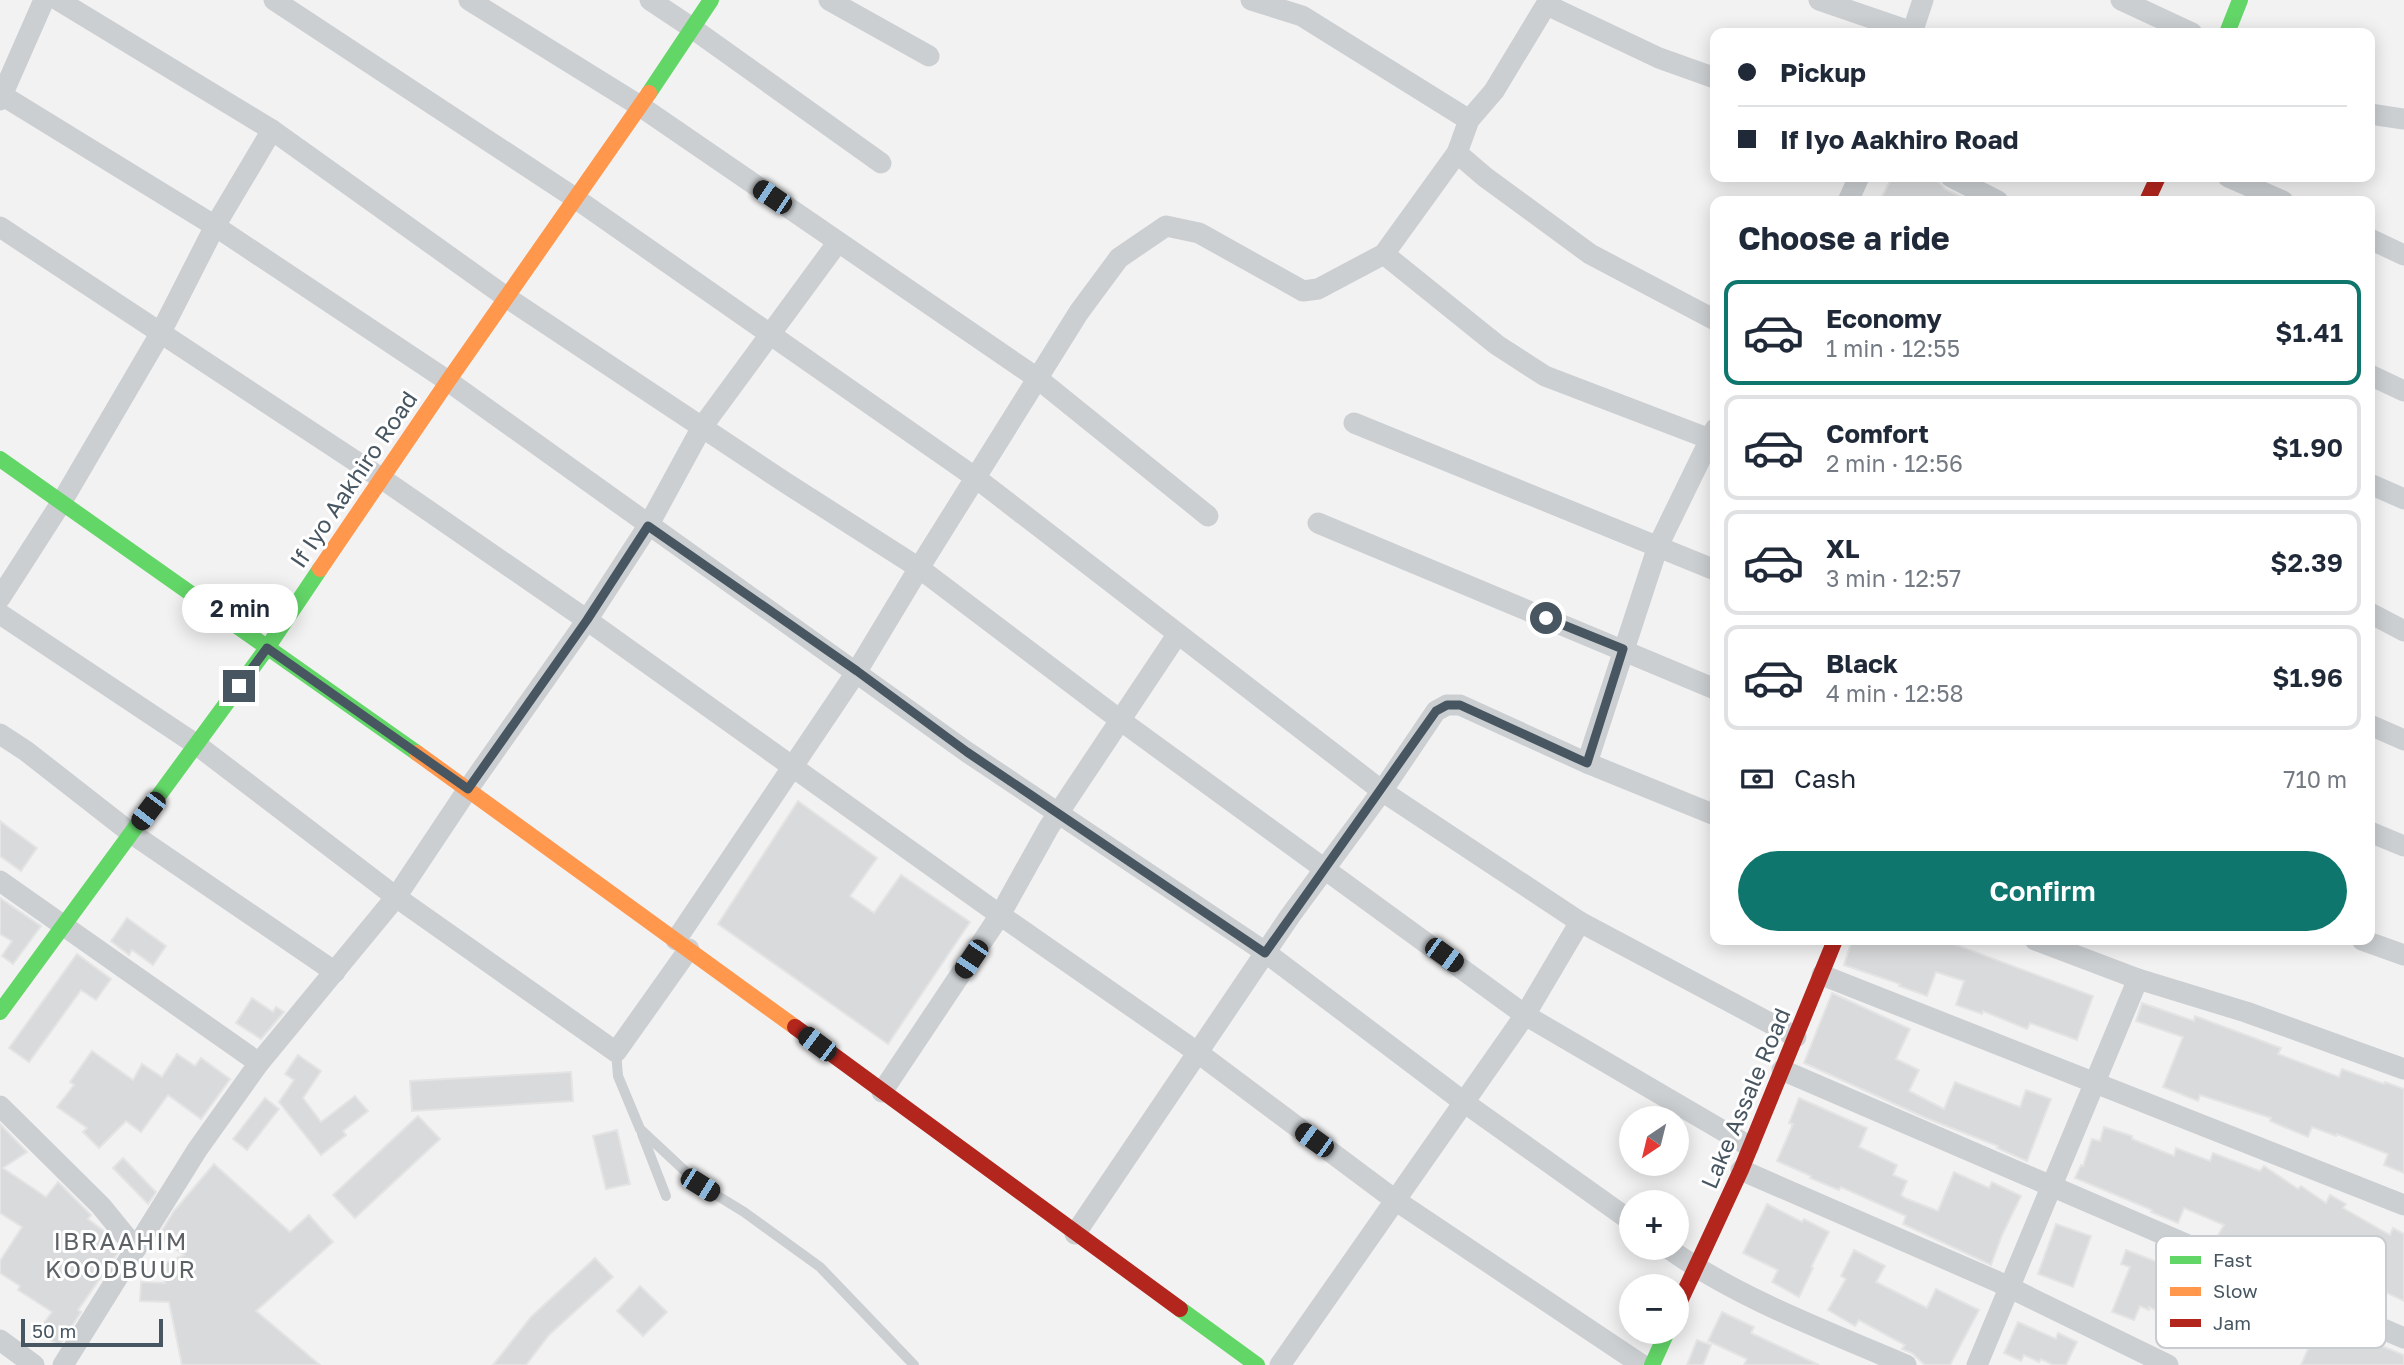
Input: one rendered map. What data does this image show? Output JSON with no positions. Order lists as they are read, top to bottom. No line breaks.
{"streets":{"street":["If Iyo Aakhiro Road","Lake Assale Road"]},"districts":["IBRAAHIM KOODBUUR"],"legend":["Fast","Slow","Jam"],"scale_bar":"50 m","north":"bottom left","page":{"banner":["Pickup","If Iyo Aakhiro Road"],"heading":"Choose a ride","list":[{"name":"Economy","note":"1 min · 12:55","value":"$1.41"},{"name":"Comfort","note":"2 min · 12:56","value":"$1.90"},{"name":"XL","note":"3 min · 12:57","value":"$2.39"},{"name":"Black","note":"4 min · 12:58","value":"$1.96"}],"bubble":"2 min","pay":["Cash","710 m"],"buttons":"Confirm","map_buttons":["+","−"],"scale":"50 m"}}
